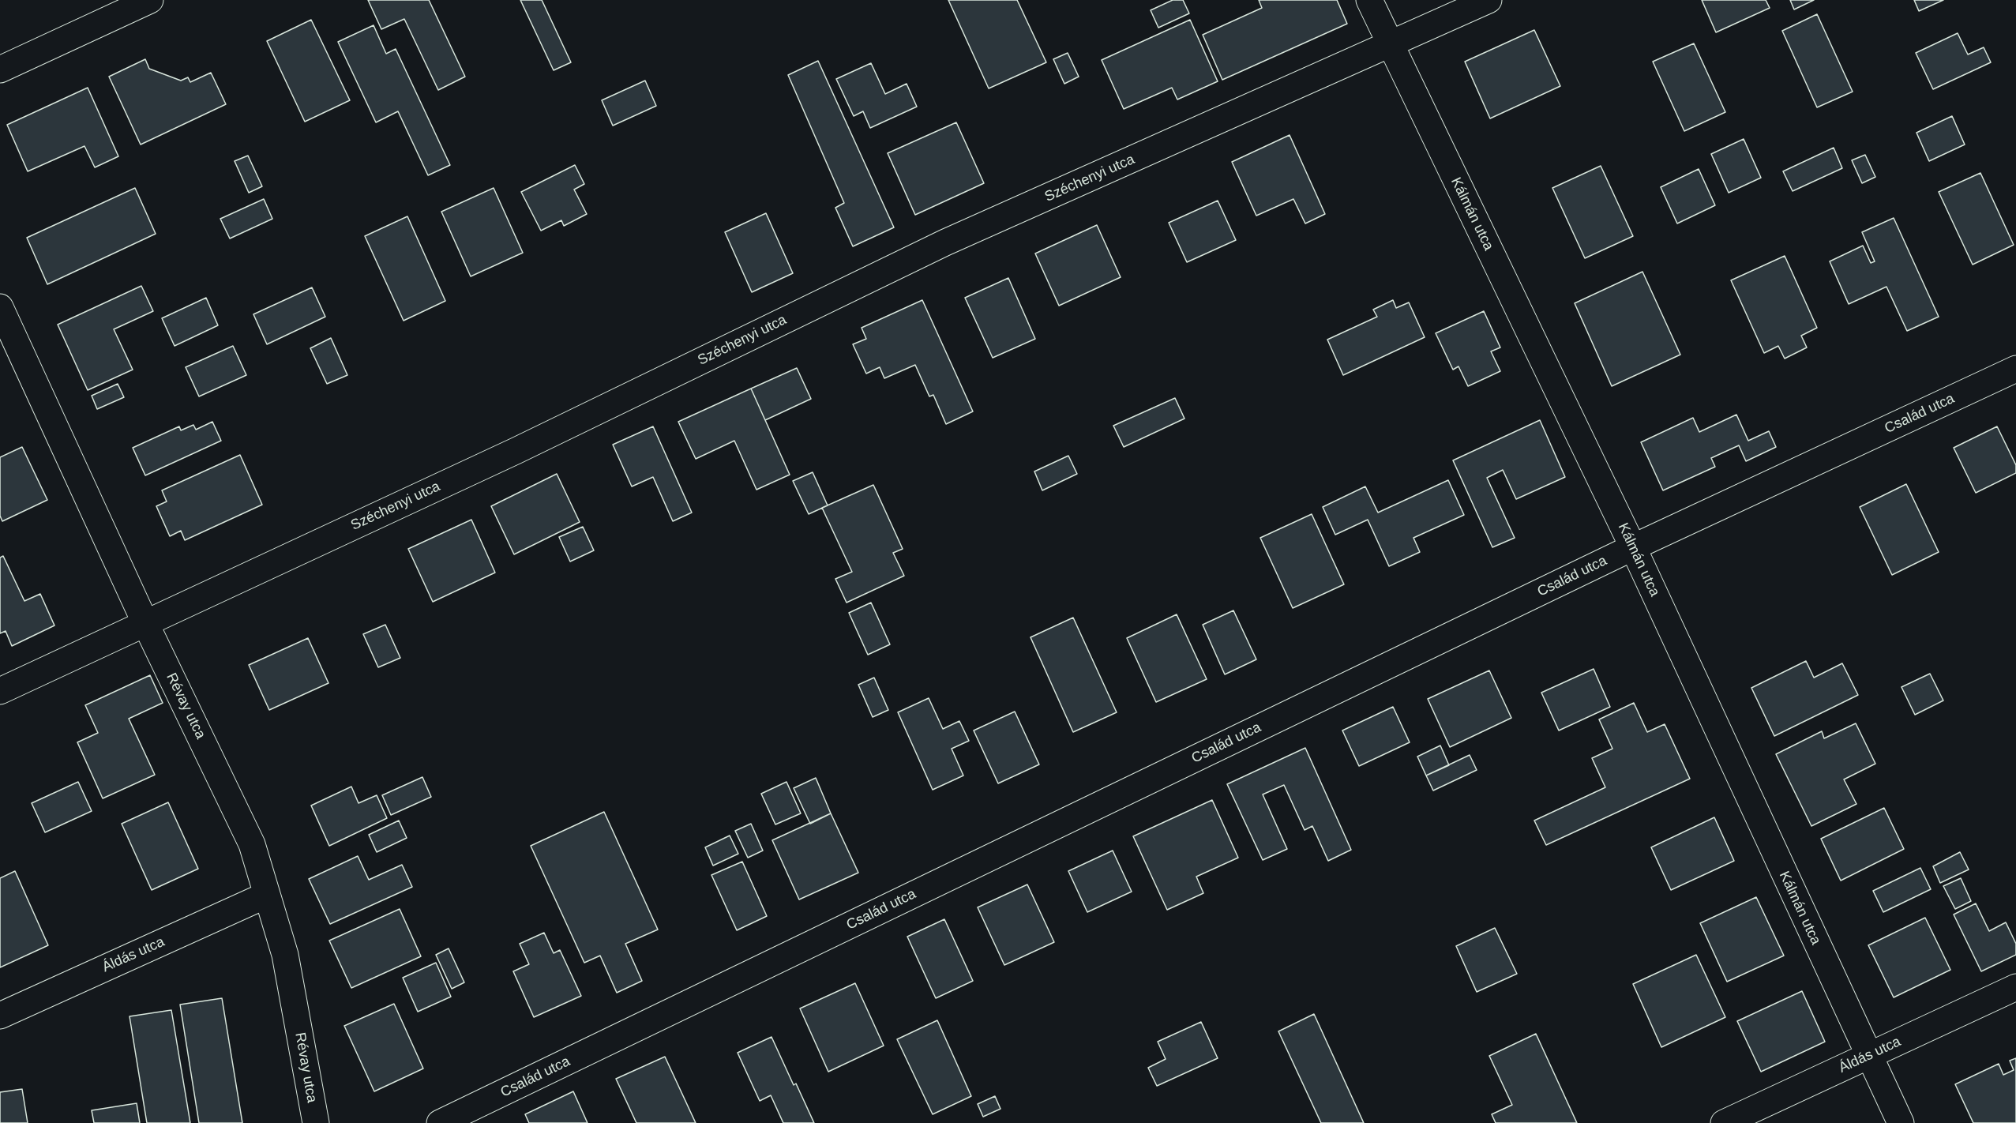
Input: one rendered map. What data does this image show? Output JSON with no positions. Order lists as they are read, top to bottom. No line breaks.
{"streets":{"street":["Széchenyi utca","Kálmán utca","Család utca","Révay utca","Áldás utca"]},"crossings":[["Széchenyi utca","Kálmán utca"],["Széchenyi utca","Révay utca"],["Kálmán utca","Család utca"],["Kálmán utca","Áldás utca"],["Révay utca","Áldás utca"]]}
